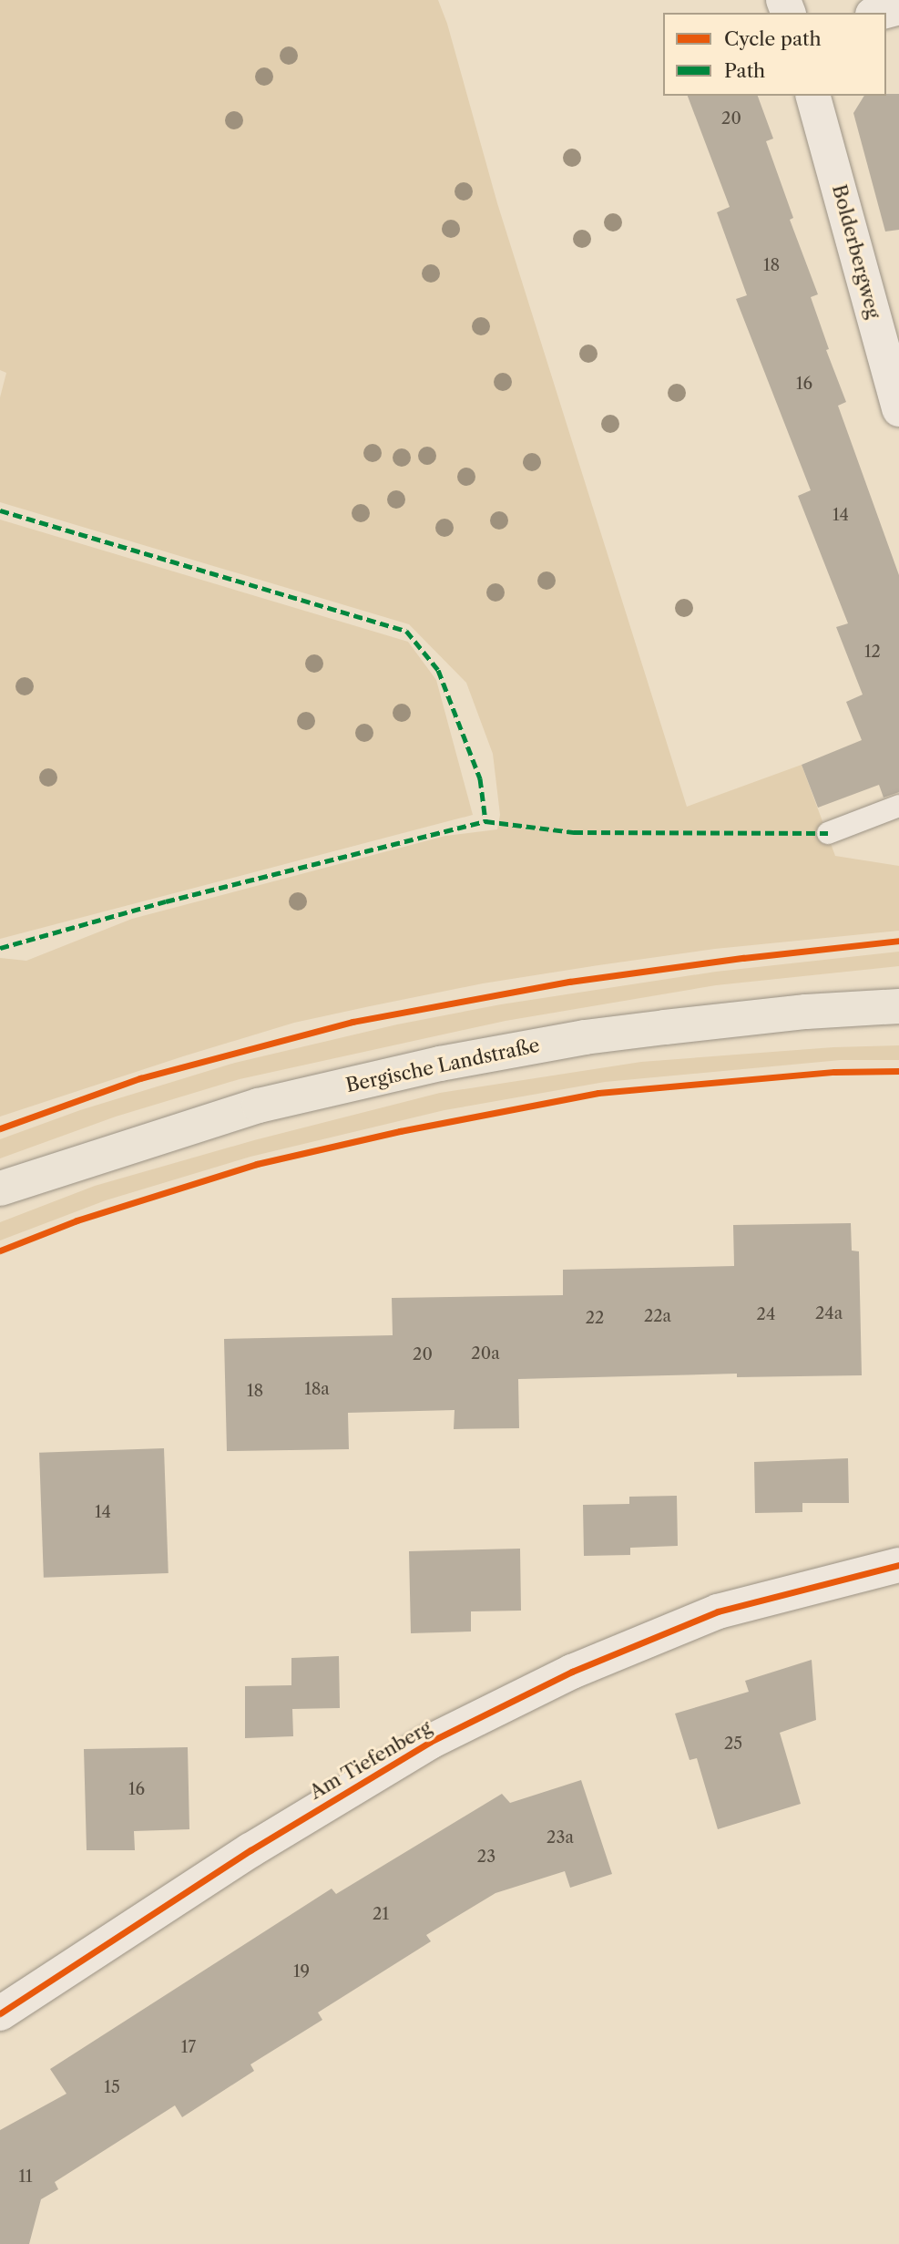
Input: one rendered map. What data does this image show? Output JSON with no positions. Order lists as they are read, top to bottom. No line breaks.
{"streets":{"main road":["Bergische Landstraße"],"street":["Bolderbergweg","Am Tiefenberg"]},"house_numbers":["20","18","16","14","12","24a","24","22a","22","20a","20","18a","18","14","25","16","23a","23","21","19","17","15","11"],"legend":["Cycle path","Path"]}
